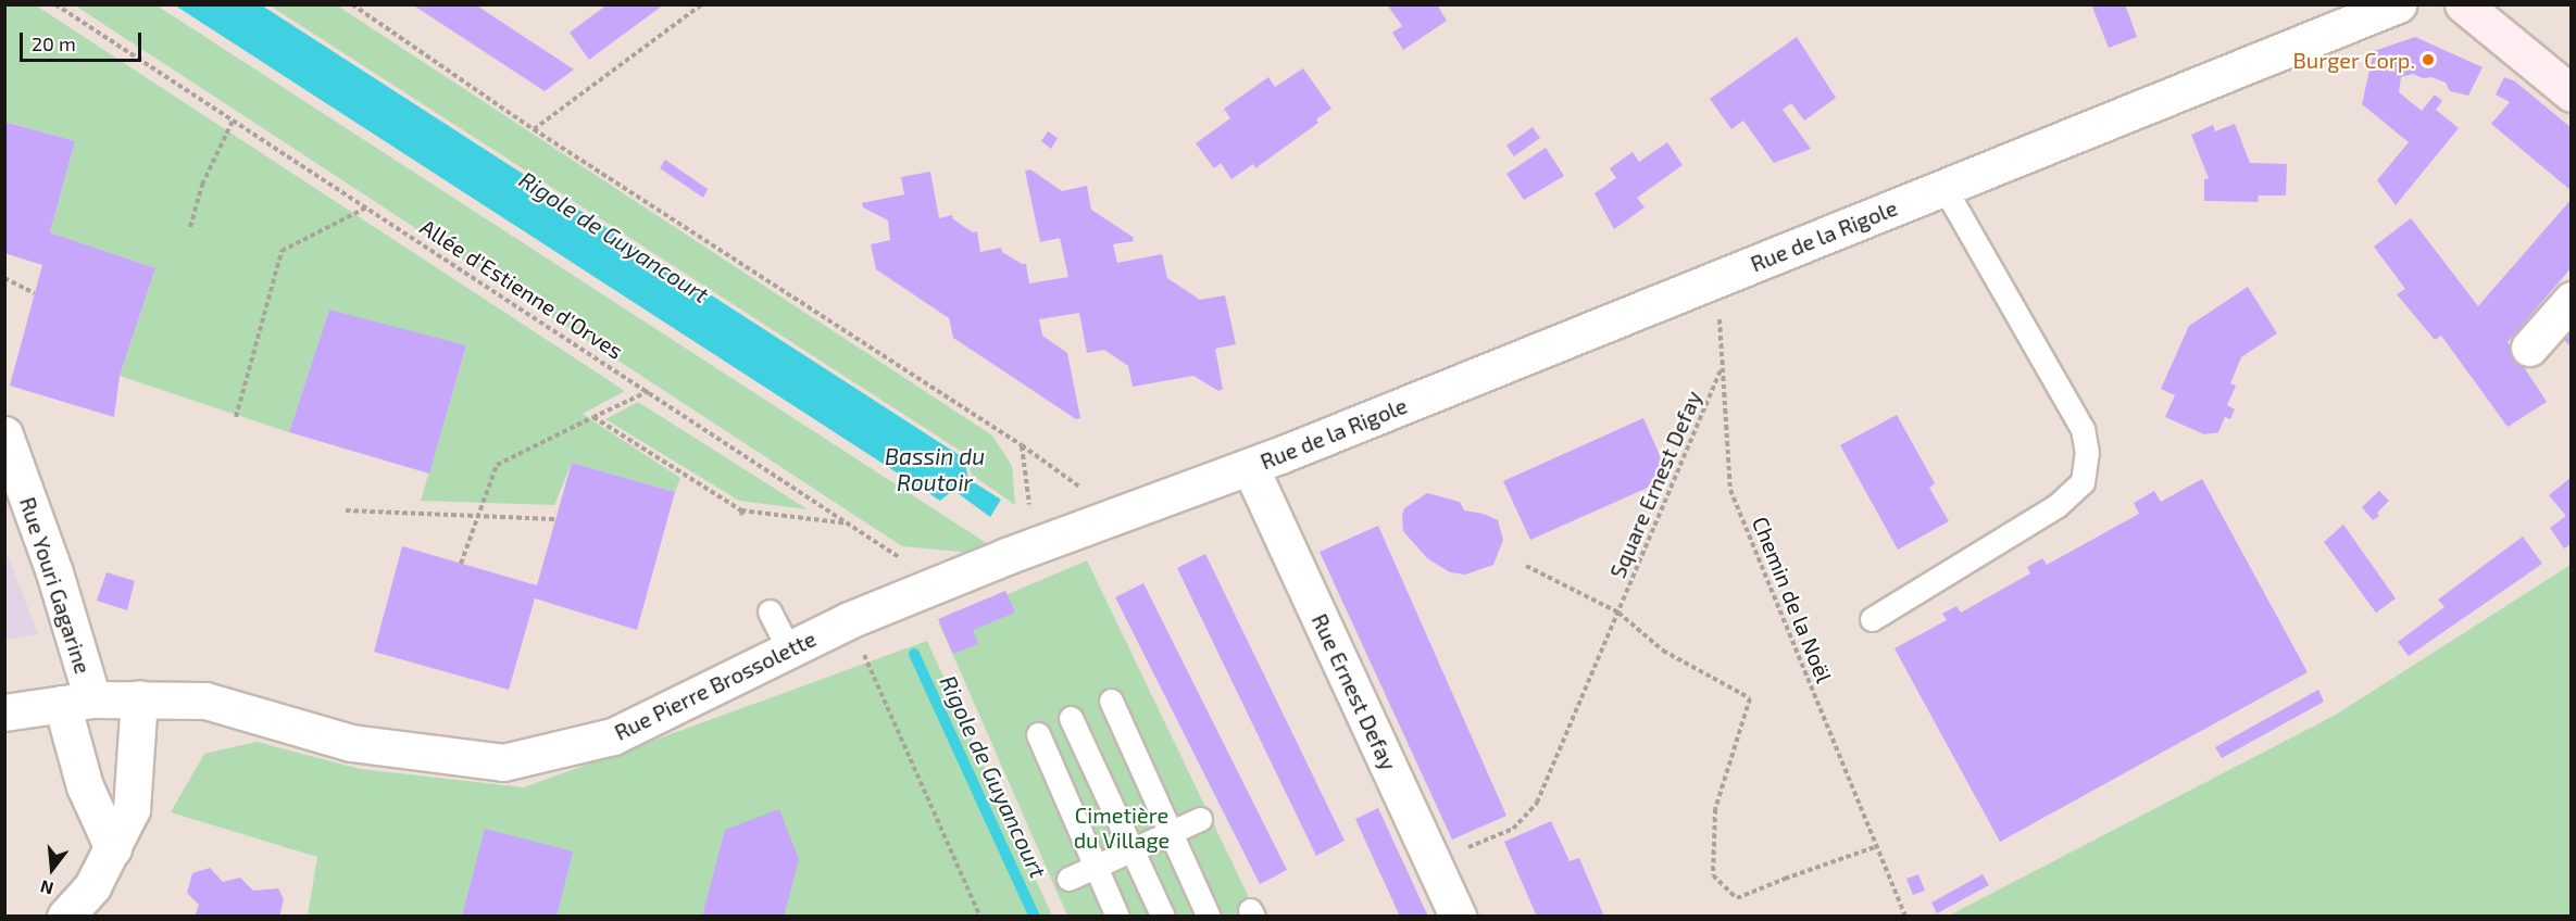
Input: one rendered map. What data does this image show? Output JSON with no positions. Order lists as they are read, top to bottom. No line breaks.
{"streets":{"street":["Rue de la Rigole","Rue Youri Gagarine","Rue Pierre Brossolette","Rue Ernest Defay"],"path":["Allée d'Estienne d'Orves","Square Ernest Defay","Chemin de la Noël"]},"crossings":[["Rue de la Rigole","Chemin de la Noël"],["Rue de la Rigole","Rue Pierre Brossolette"],["Rue de la Rigole","Rue Ernest Defay"],["Square Ernest Defay","Chemin de la Noël"],["Square Ernest Defay","Rue Ernest Defay"],["Rue Youri Gagarine","Rue Pierre Brossolette"],["Rue Pierre Brossolette","Rue Ernest Defay"]],"water":["Rigole de Guyancourt","Bassin du Routoir"],"parks":["Cimetière du Village"],"places":["Burger Corp."],"scale_bar":"20 m","north":"bottom"}
